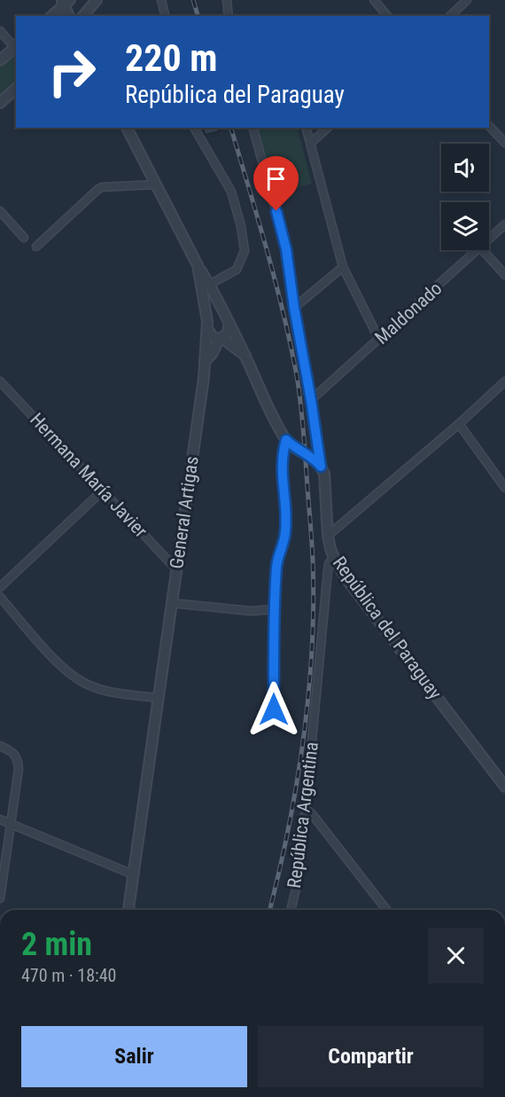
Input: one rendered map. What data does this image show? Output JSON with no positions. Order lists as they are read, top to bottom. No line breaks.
{"streets":{"street":["Maldonado","Hermana María Javier","General Artigas","República del Paraguay","República Argentina"]},"crossings":[["Hermana María Javier","General Artigas"],["República del Paraguay","República Argentina"]],"page":{"turn":["220 m","República del Paraguay"],"heading":["2 min","470 m · 18:40"],"buttons":["Salir","Compartir"]}}
